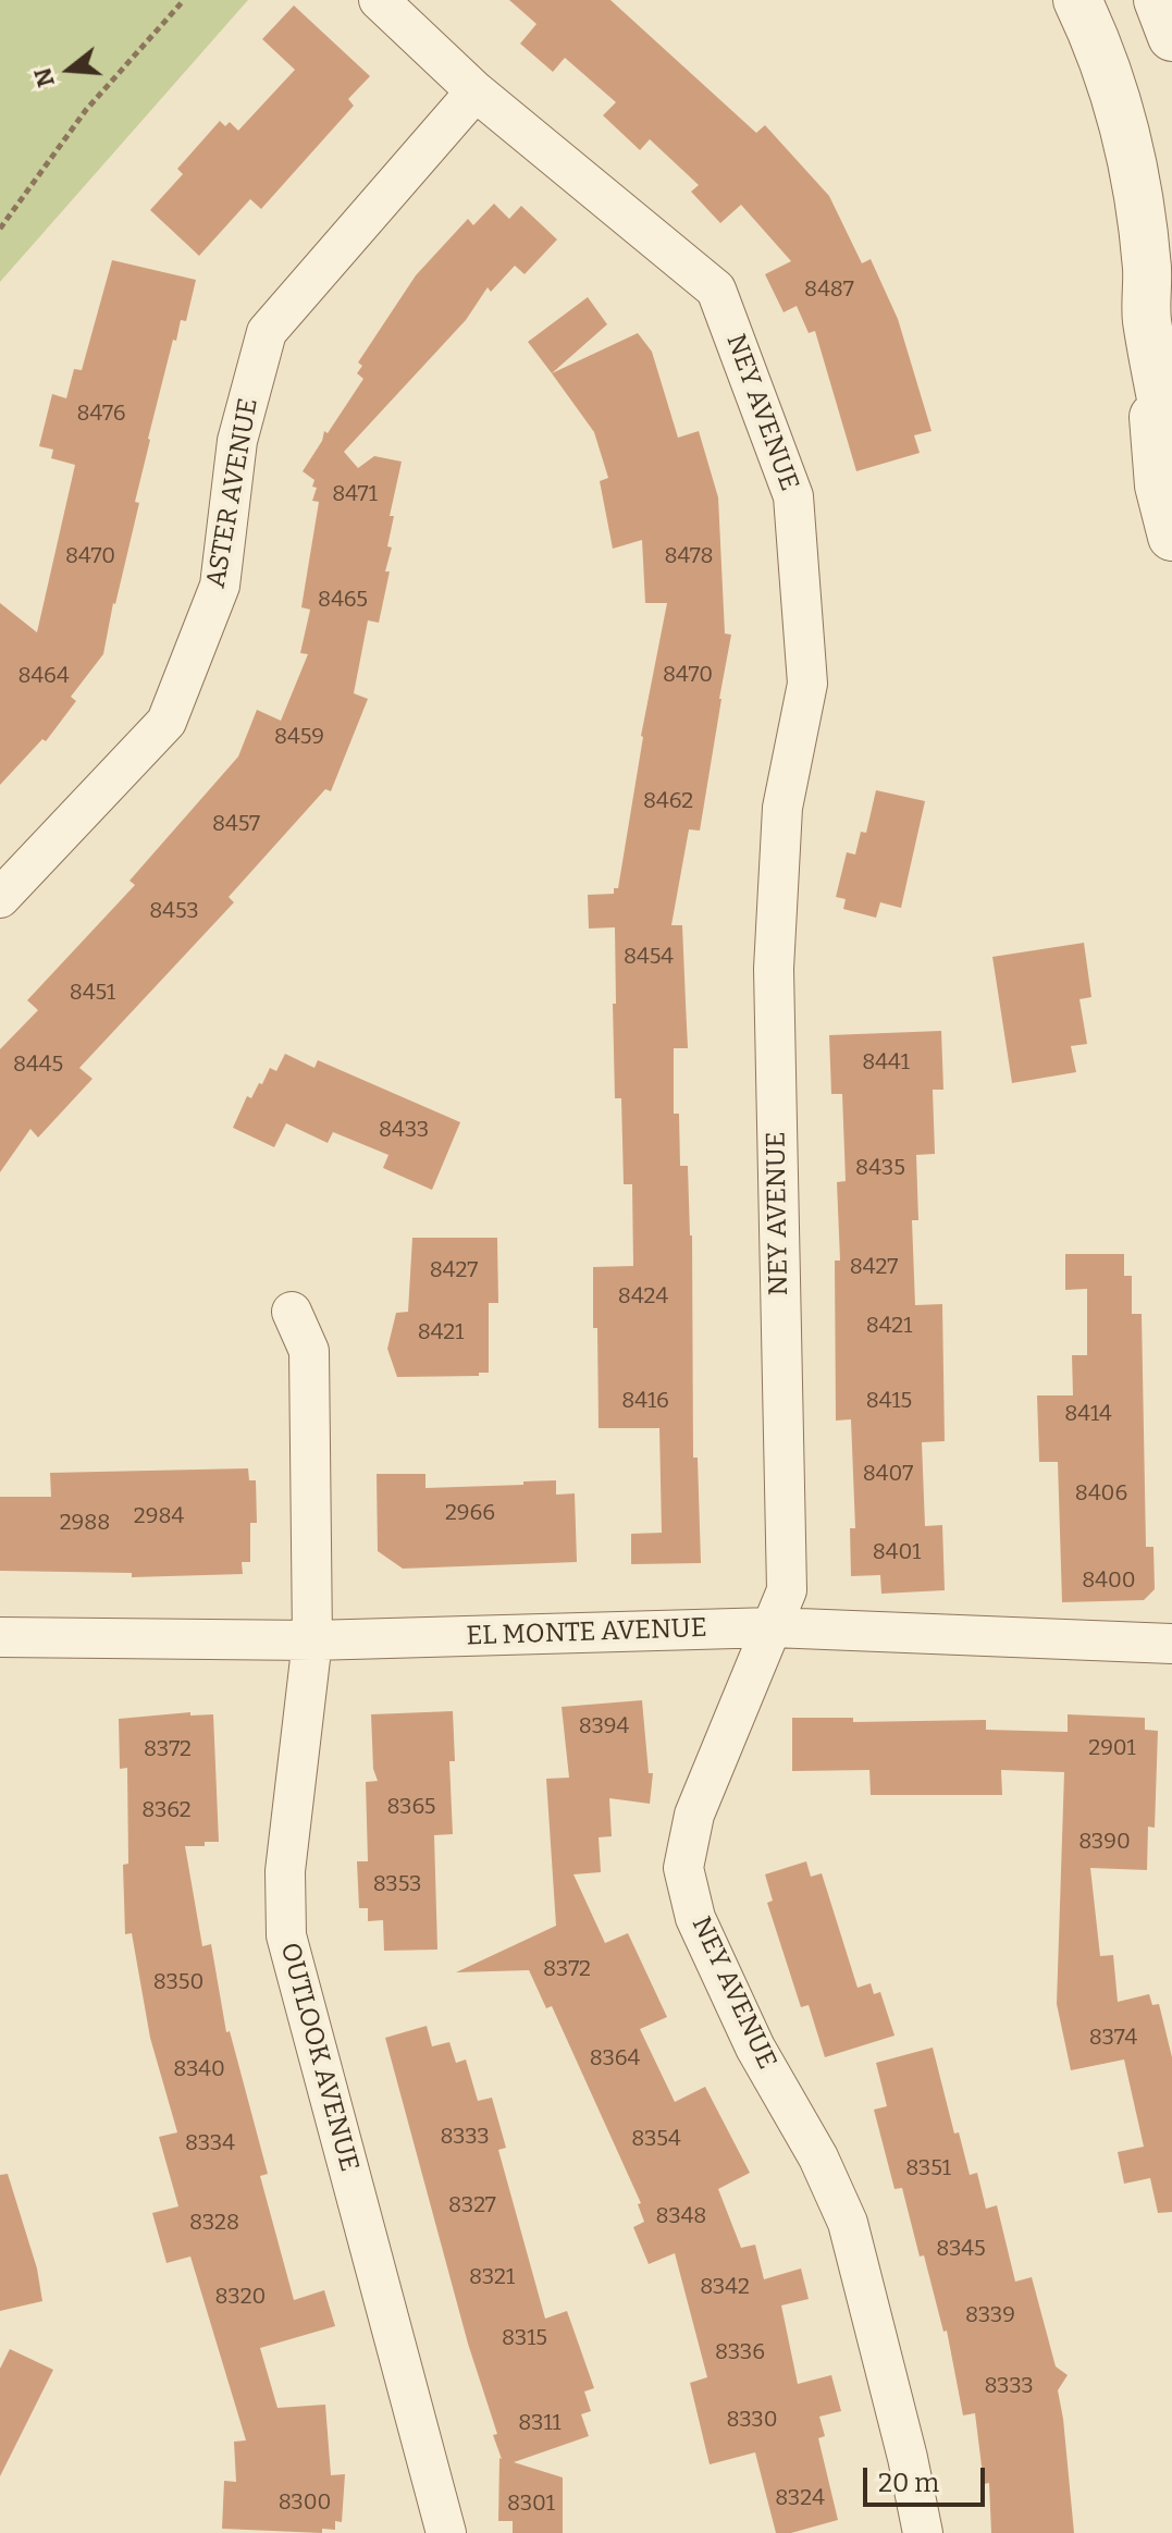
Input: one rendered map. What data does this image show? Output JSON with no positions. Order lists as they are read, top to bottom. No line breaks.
{"streets":{"street":["NEY AVENUE","ASTER AVENUE","EL MONTE AVENUE","OUTLOOK AVENUE"]},"crossings":[["NEY AVENUE","ASTER AVENUE"],["NEY AVENUE","EL MONTE AVENUE"],["EL MONTE AVENUE","OUTLOOK AVENUE"]],"house_numbers":["8487","8476","8471","8470","8478","8465","8470","8464","8459","8462","8457","8453","8454","8451","8441","8445","8433","8435","8427","8427","8424","8421","8421","8416","8415","8414","8407","8406","2966","2984","2988","8401","8400","8394","2901","8372","8365","8362","8390","8353","8372","8350","8374","8364","8340","8333","8354","8334","8351","8327","8348","8328","8345","8321","8342","8320","8339","8315","8336","8333","8330","8311","8324","8300","8301"],"scale_bar":"20 m","north":"left"}
